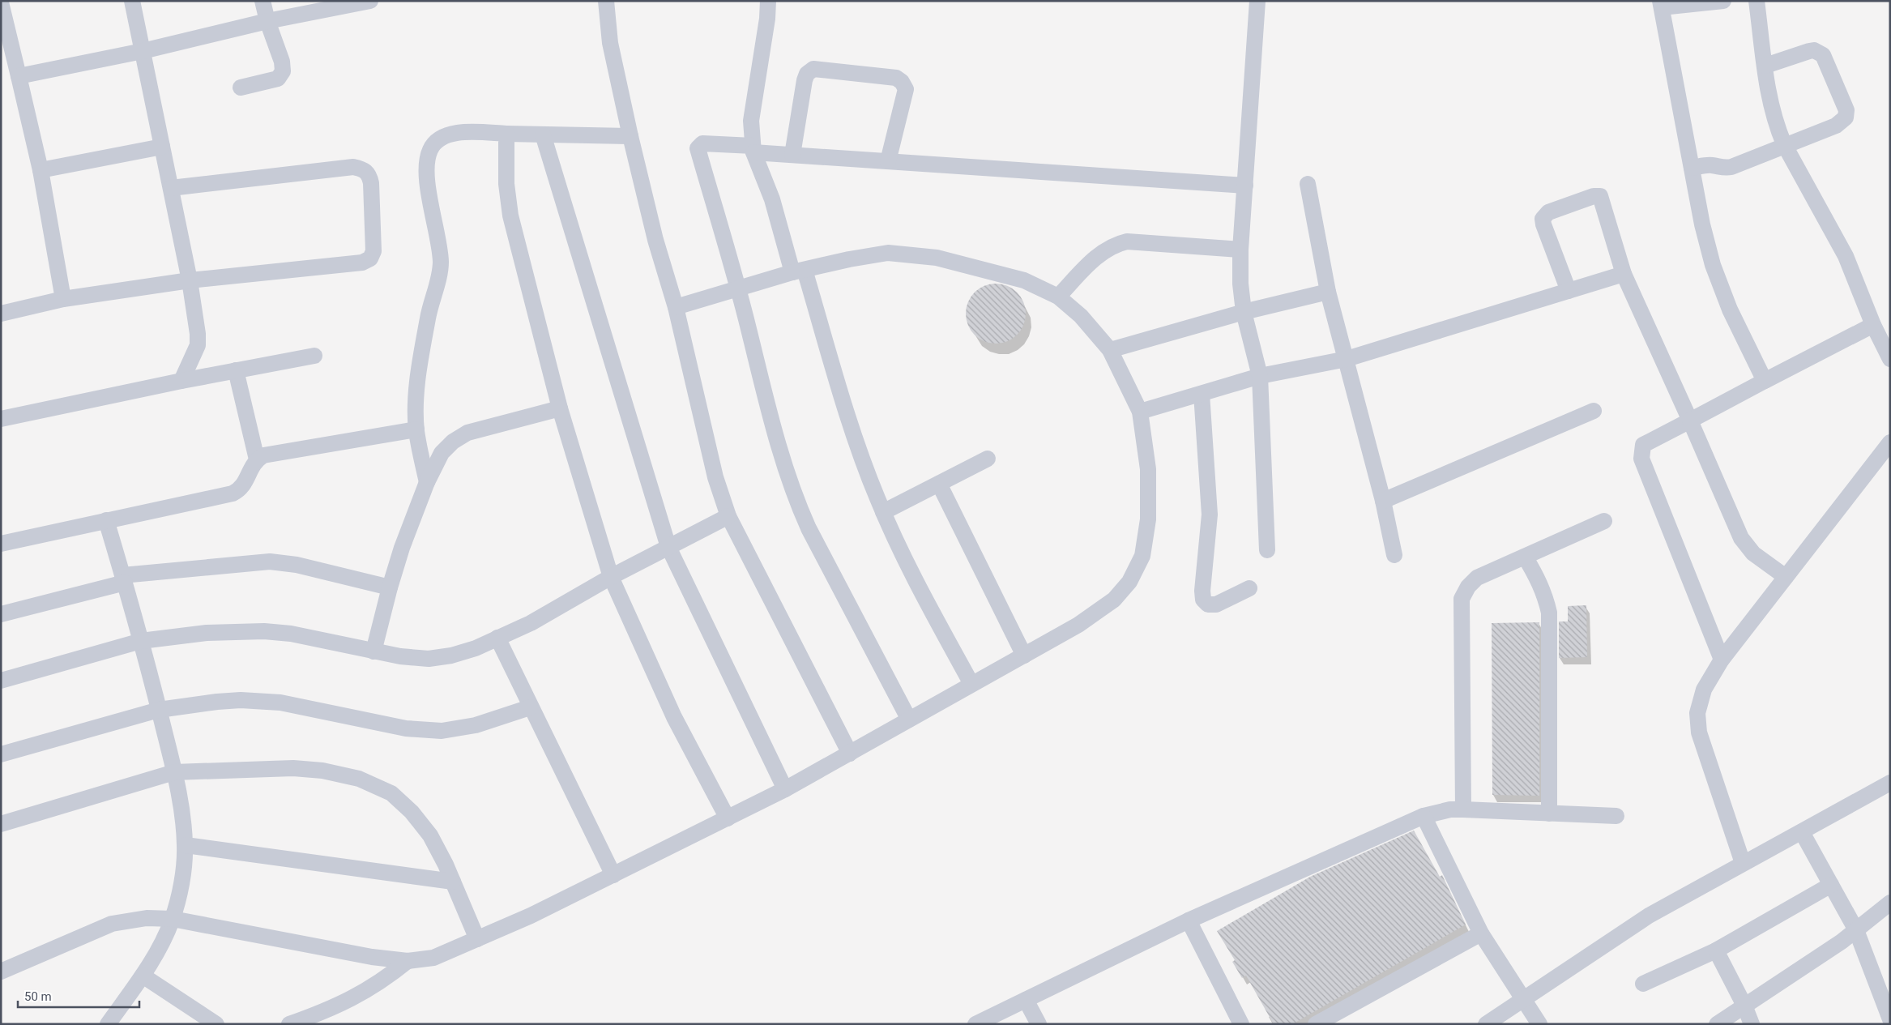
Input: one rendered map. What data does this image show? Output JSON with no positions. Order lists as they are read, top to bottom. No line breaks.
{"scale_bar":"50 m"}
